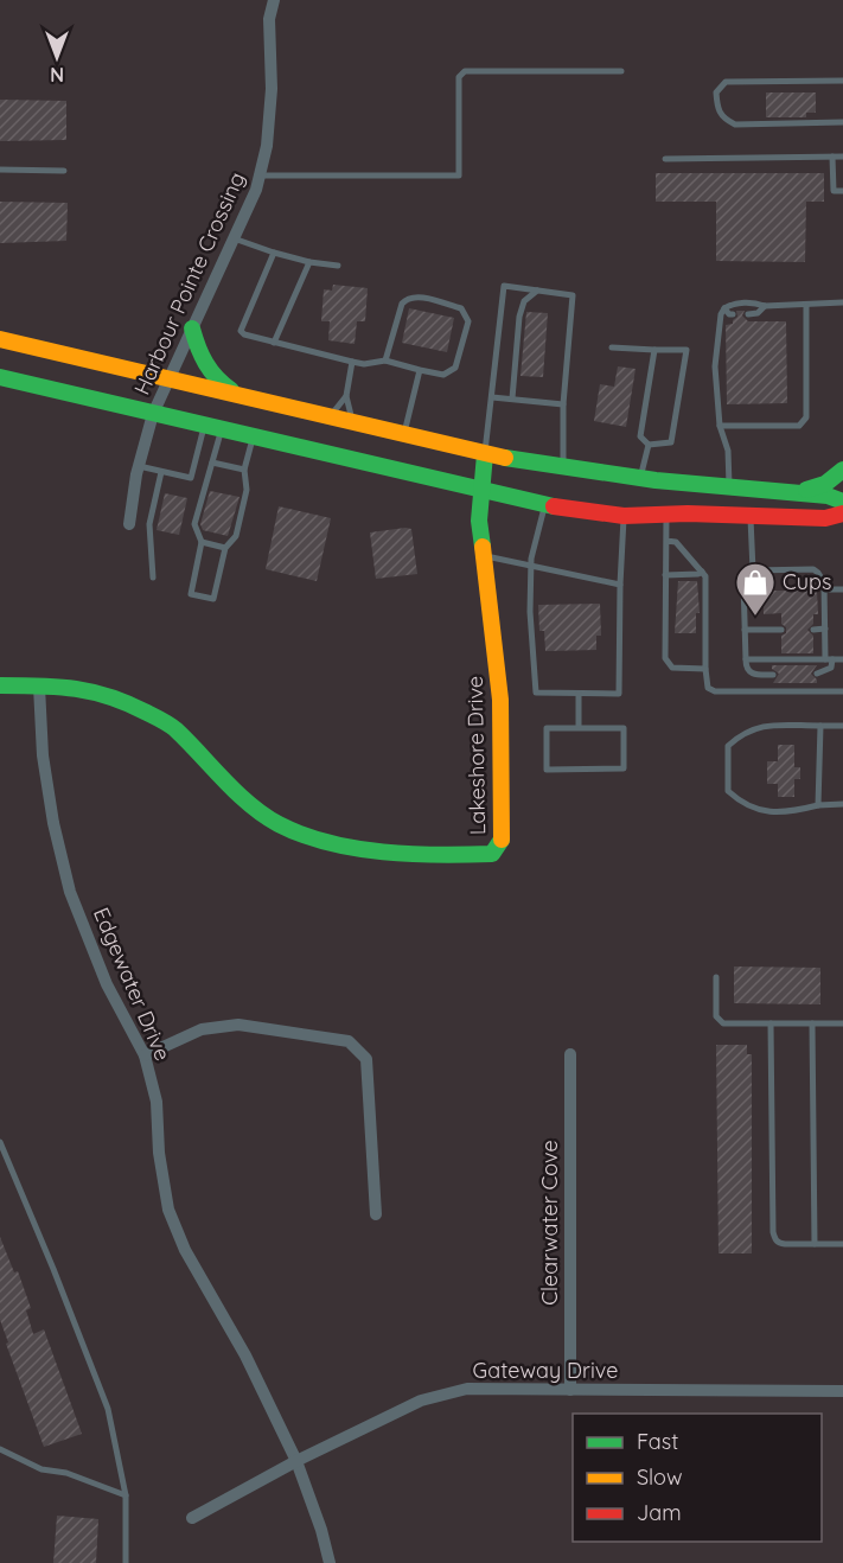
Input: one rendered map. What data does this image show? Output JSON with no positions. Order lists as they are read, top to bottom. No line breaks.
{"streets":{"main road":["Lakeshore Drive"],"street":["Harbour Pointe Crossing","Edgewater Drive","Clearwater Cove","Gateway Drive"]},"crossings":[["Lakeshore Drive","Edgewater Drive"],["Edgewater Drive","Gateway Drive"],["Clearwater Cove","Gateway Drive"]],"places":{"shop":["Cups"]},"legend":["Fast","Slow","Jam"],"north":"bottom"}
